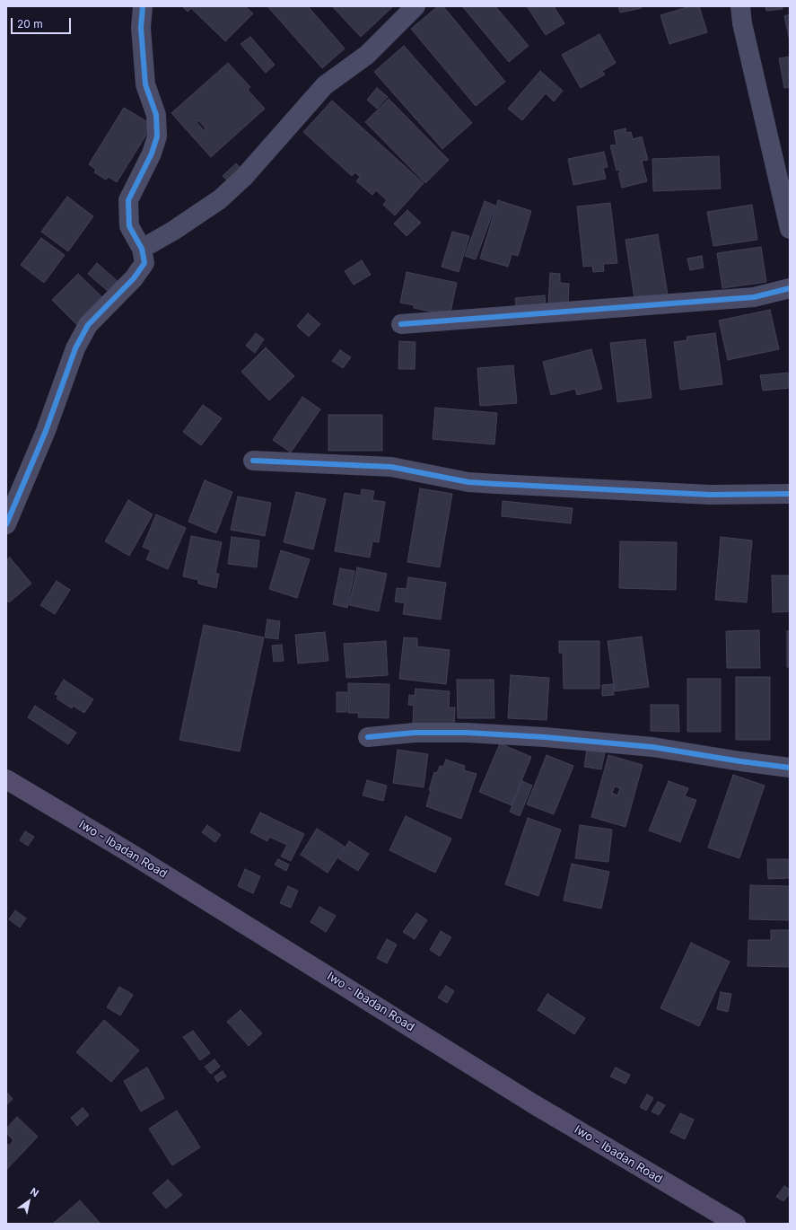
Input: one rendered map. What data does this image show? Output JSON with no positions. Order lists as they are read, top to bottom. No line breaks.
{"streets":{"main road":["Iwo - Ibadan Road"]},"scale_bar":"20 m","north":"top right"}
